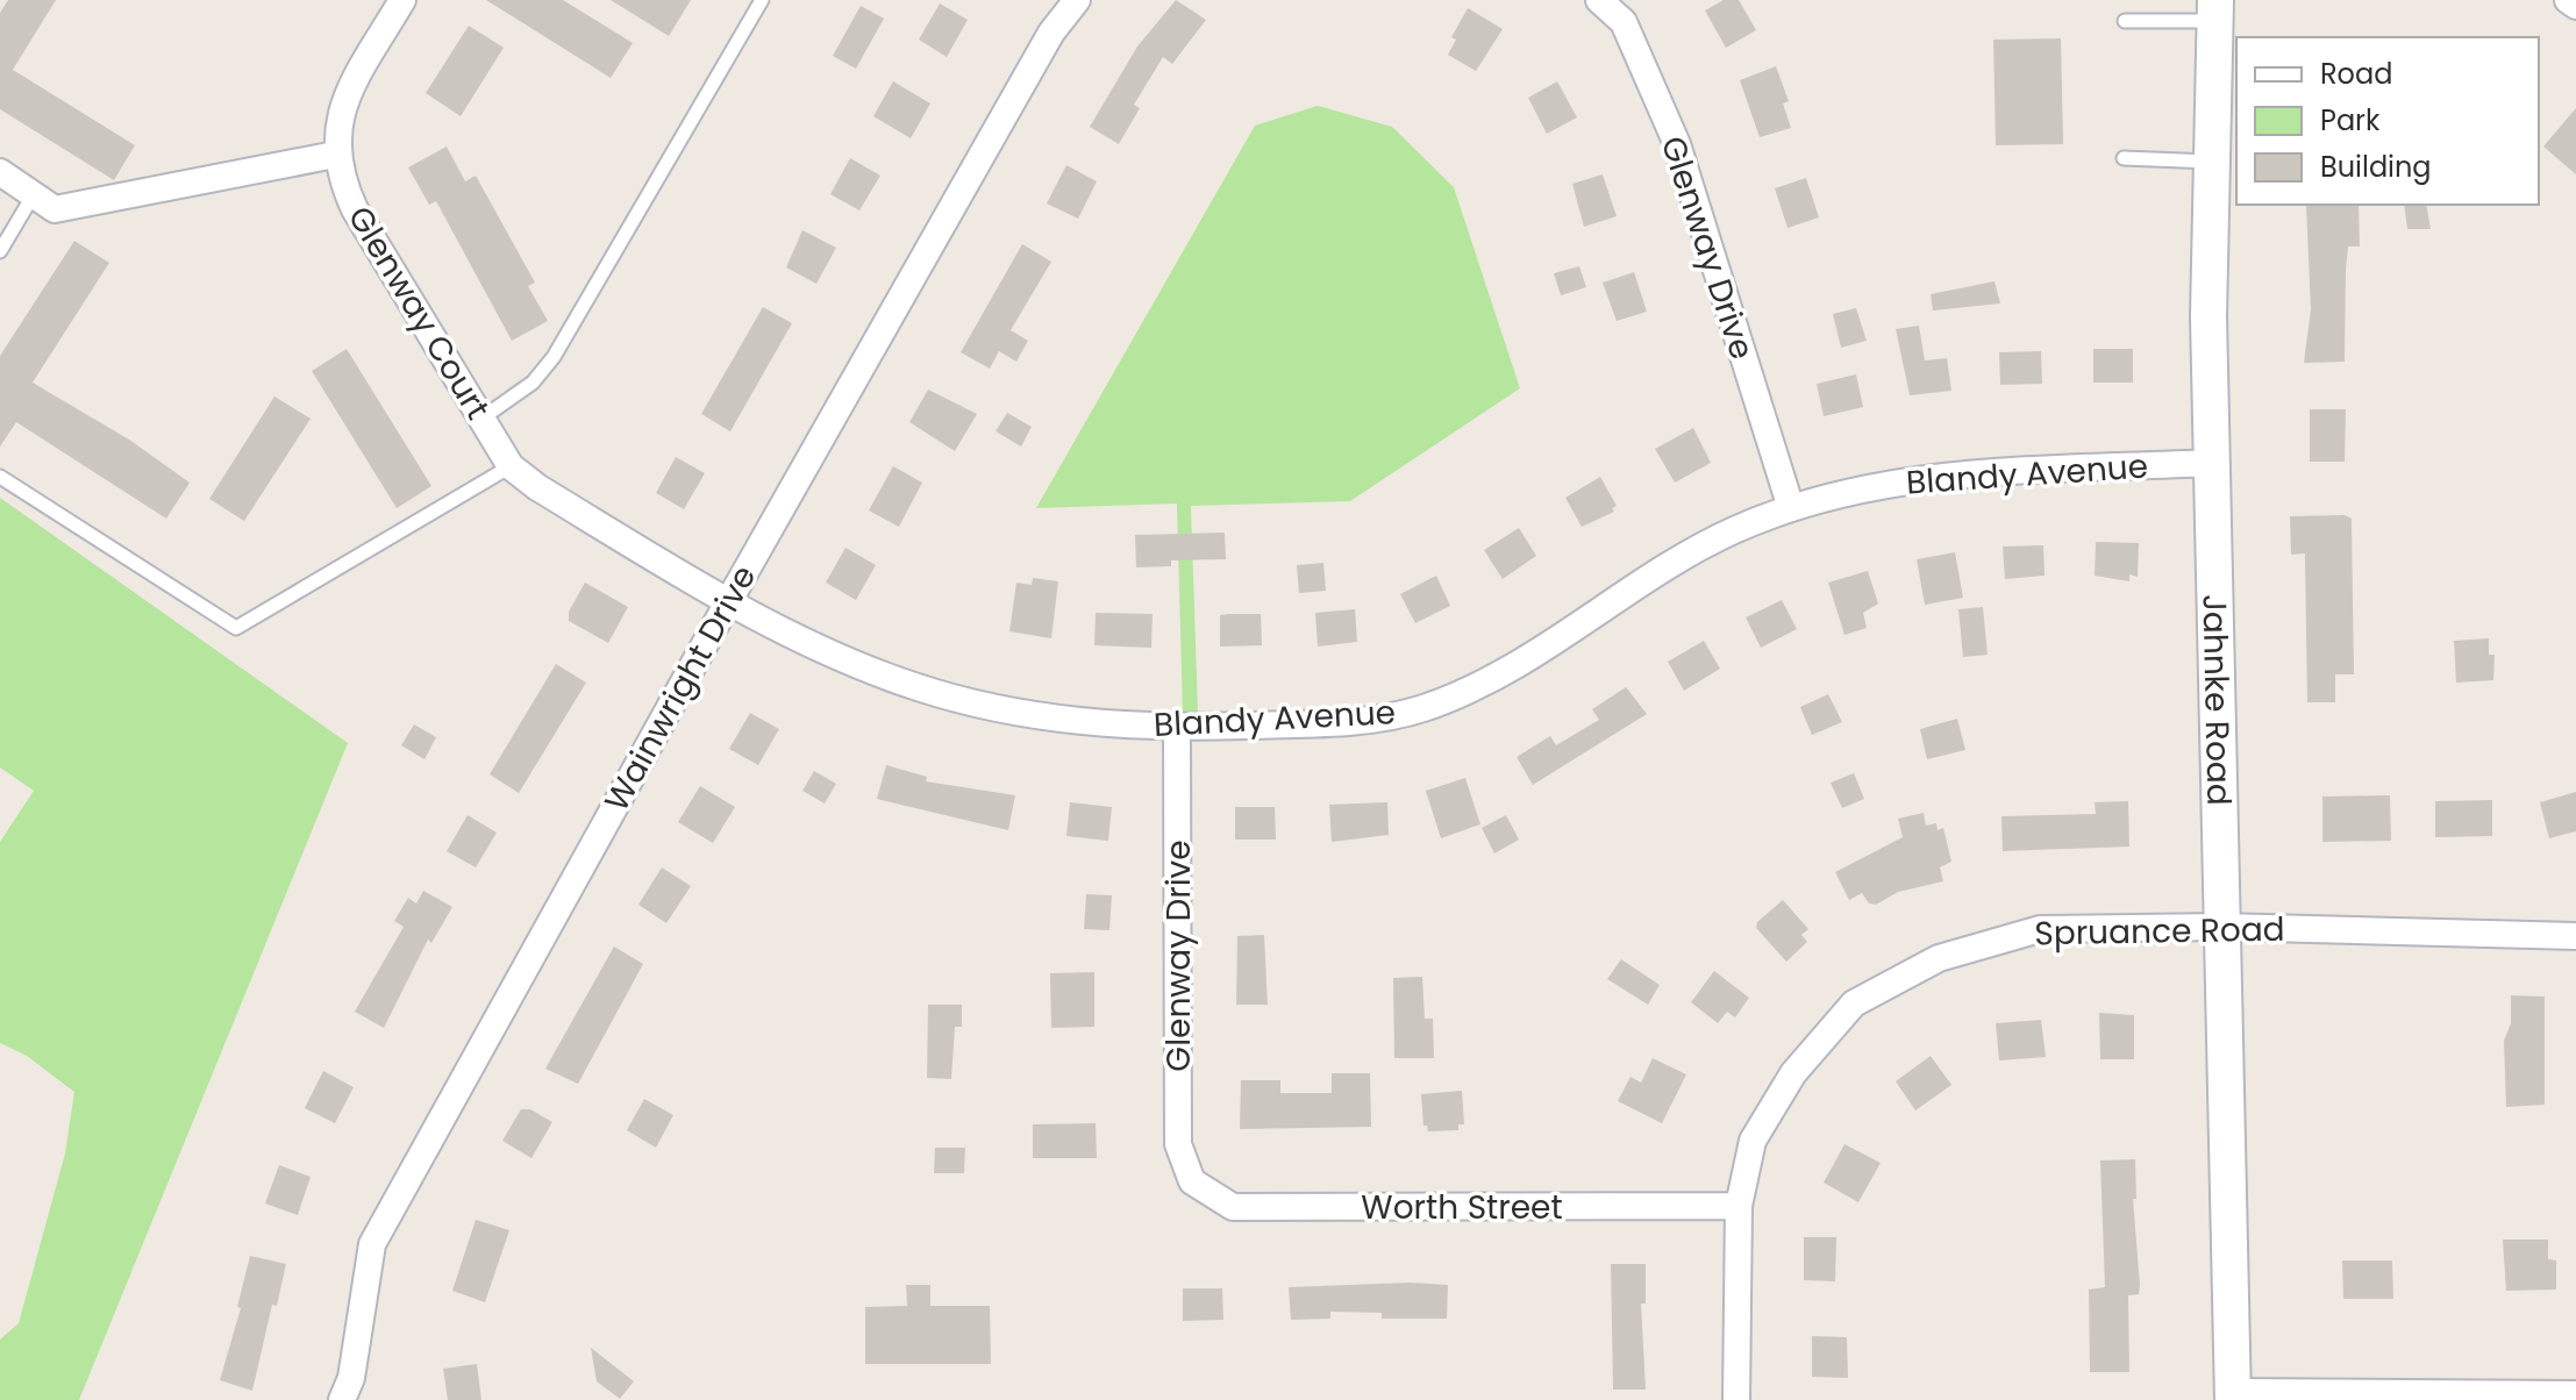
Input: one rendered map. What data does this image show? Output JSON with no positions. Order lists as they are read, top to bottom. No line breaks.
{"streets":{"main road":["Jahnke Road"],"street":["Glenway Drive","Glenway Court","Blandy Avenue","Wainwright Drive","Spruance Road","Worth Street"]},"crossings":[["Glenway Drive","Blandy Avenue"],["Glenway Drive","Worth Street"],["Glenway Court","Blandy Avenue"],["Blandy Avenue","Wainwright Drive"],["Blandy Avenue","Jahnke Road"],["Jahnke Road","Spruance Road"],["Spruance Road","Worth Street"]],"legend":["Road","Park","Building"]}
